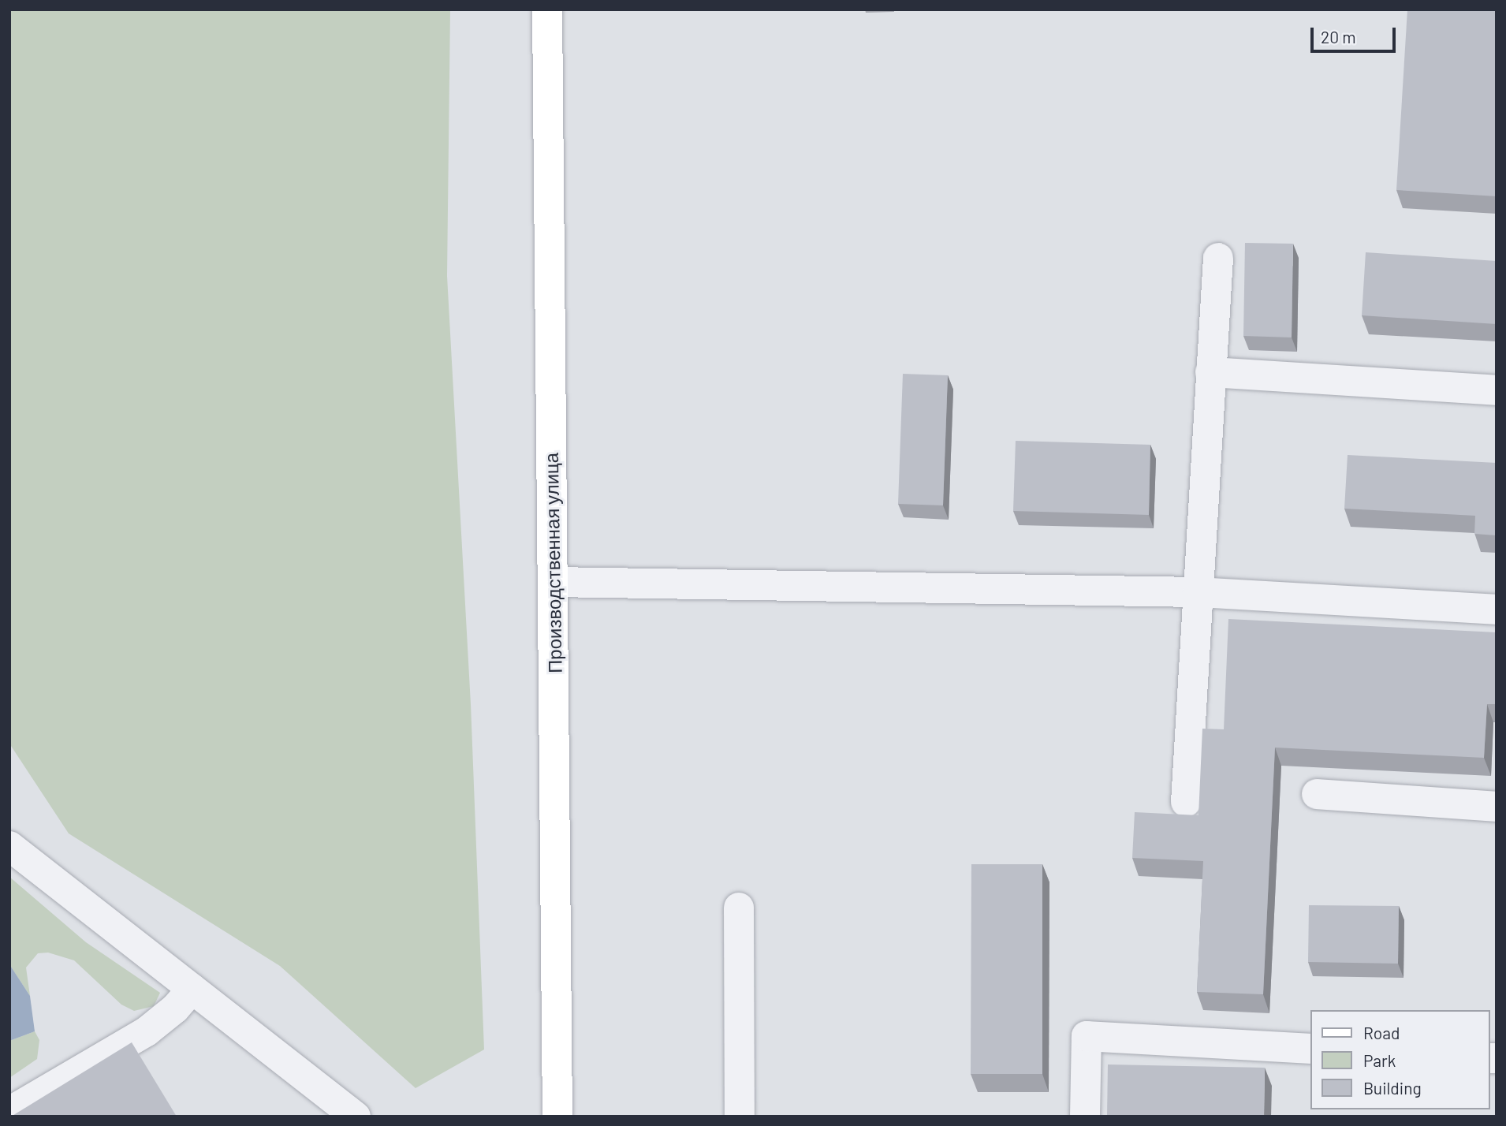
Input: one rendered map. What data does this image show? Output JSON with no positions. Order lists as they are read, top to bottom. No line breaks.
{"streets":{"main road":["Производственная улица"]},"legend":["Road","Park","Building"],"scale_bar":"20 m"}
